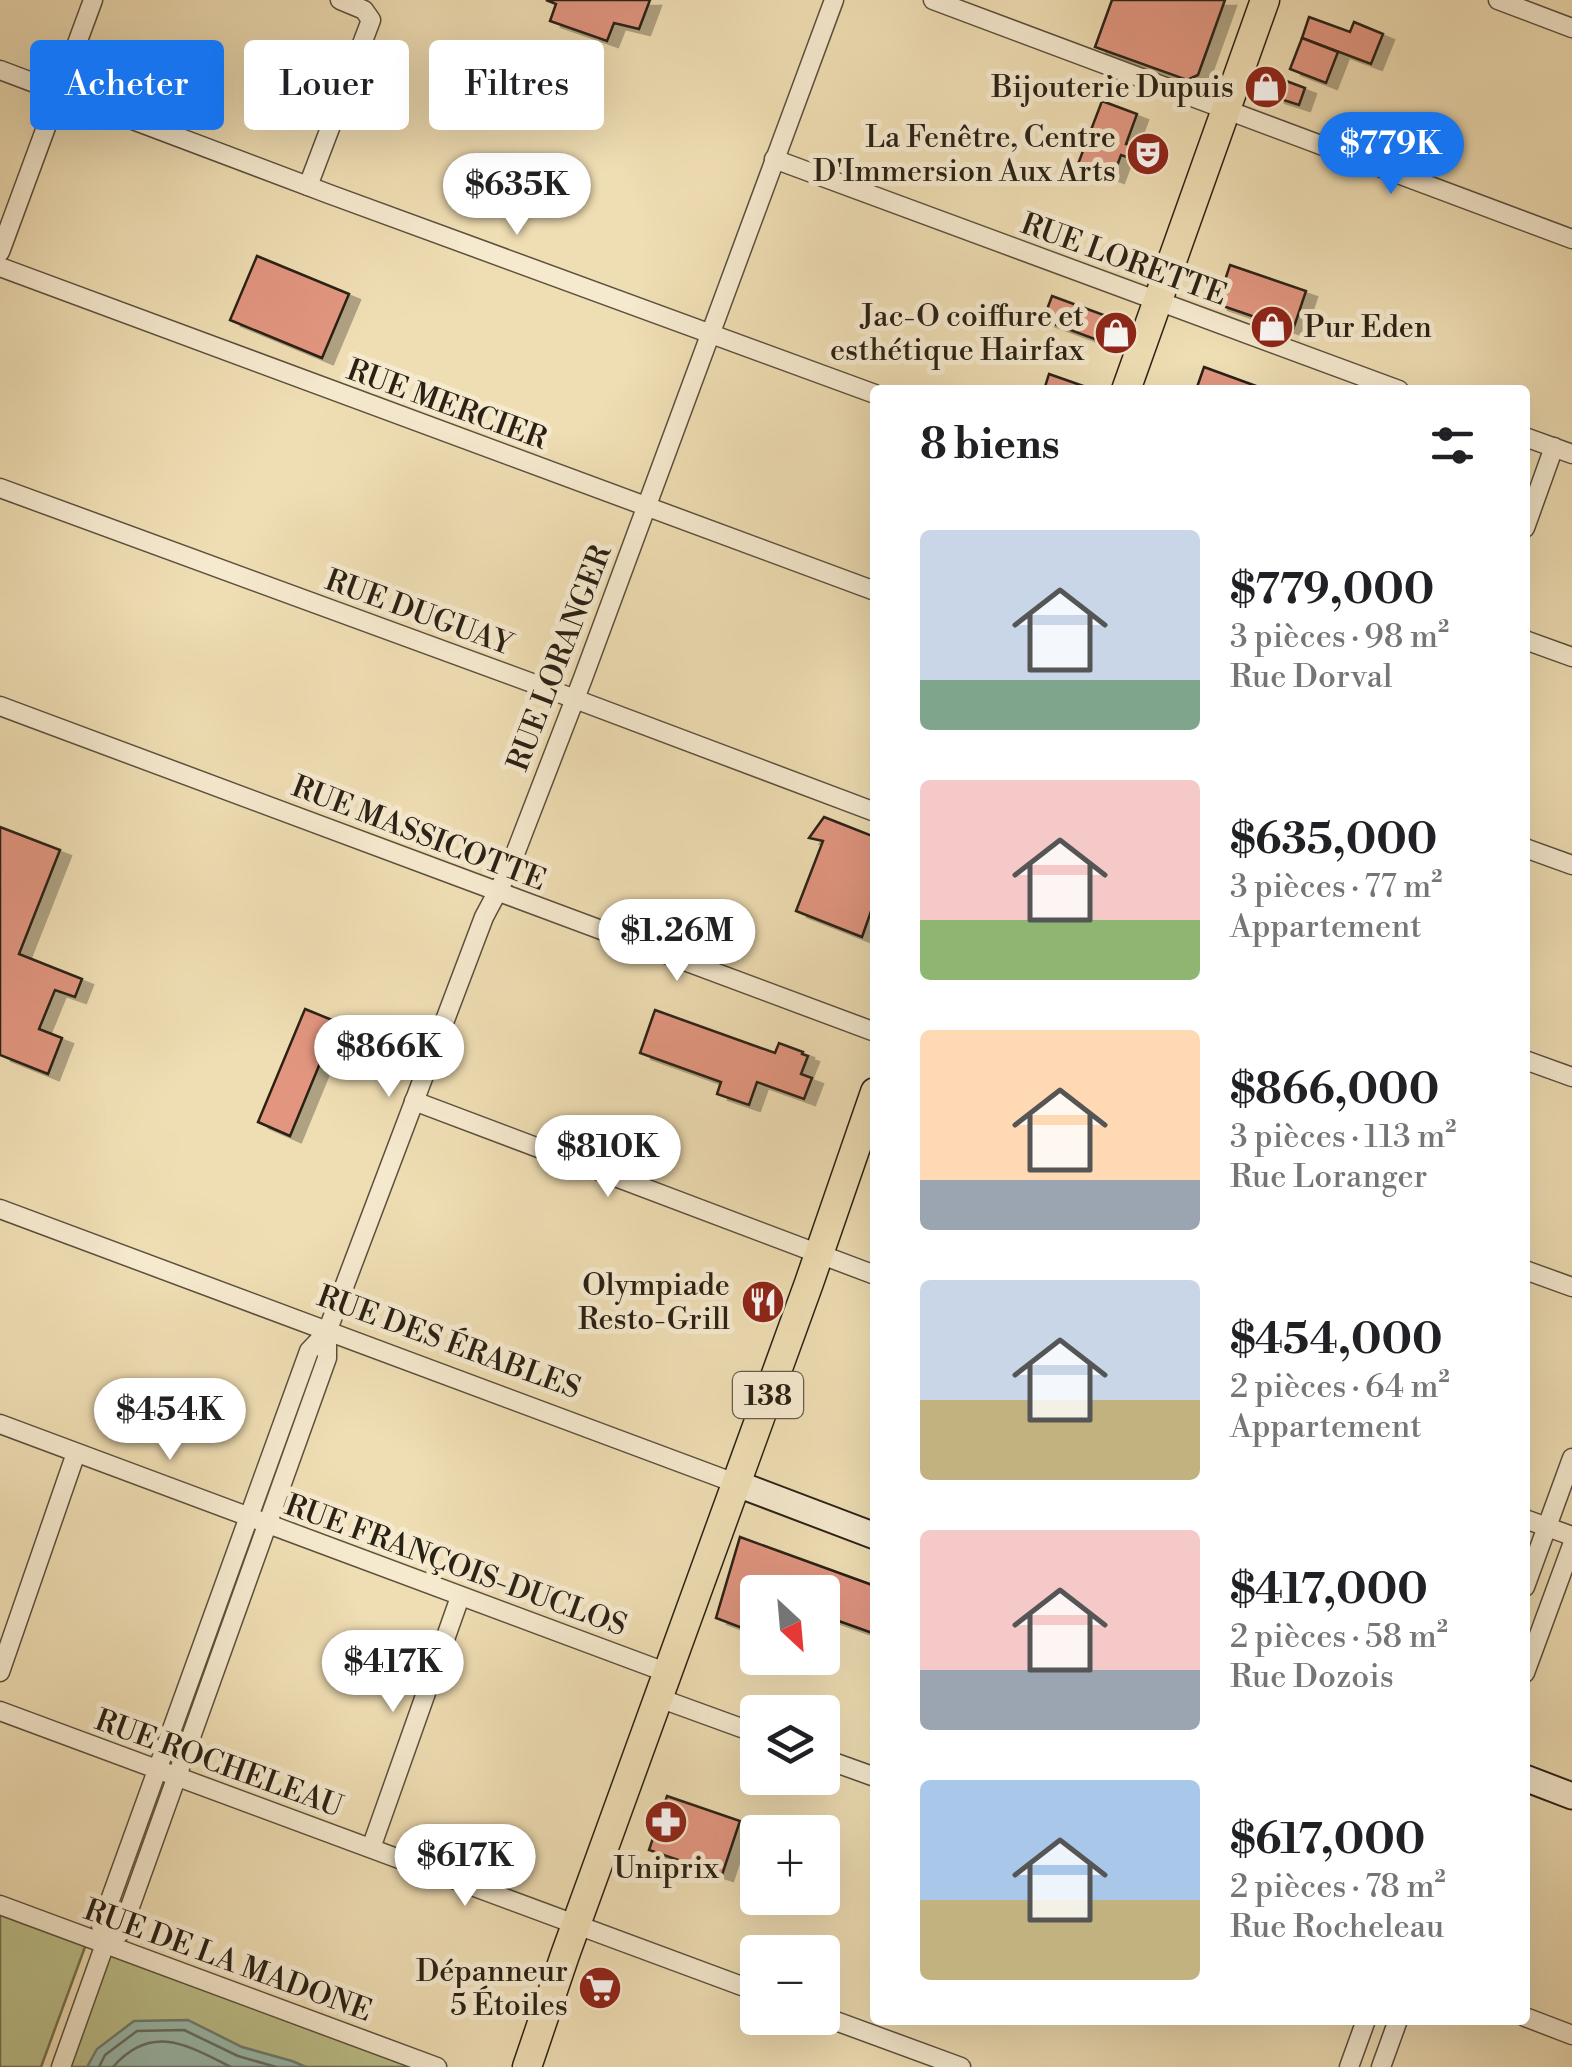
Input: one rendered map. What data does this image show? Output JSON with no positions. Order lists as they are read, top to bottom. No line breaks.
{"streets":{"main road":["138"],"street":["RUE LORETTE","RUE MERCIER","RUE DUGUAY","RUE LORANGER","RUE MASSICOTTE","RUE DES ÉRABLES","RUE FRANÇOIS-DUCLOS","RUE ROCHELEAU","RUE DE LA MADONE"]},"crossings":[["RUE LORETTE","RUE LORANGER"],["RUE MERCIER","RUE LORANGER"],["RUE DUGUAY","RUE LORANGER"],["RUE LORANGER","RUE MASSICOTTE"],["RUE LORANGER","RUE DES ÉRABLES"],["RUE LORANGER","RUE FRANÇOIS-DUCLOS"],["RUE LORANGER","RUE ROCHELEAU"],["RUE LORANGER","RUE DE LA MADONE"],["RUE DES ÉRABLES","138"],["138","RUE FRANÇOIS-DUCLOS"],["138","RUE ROCHELEAU"]],"places":{"shop":["Bijouterie Dupuis","Pur Eden","Jac-O coiffure et esthétique Hairfax"],"theatre":["La Fenêtre, Centre D'Immersion Aux Arts"],"restaurant":["Olympiade Resto-Grill"],"pharmacy":["Uniprix"],"supermarket":["Dépanneur 5 Étoiles"]},"north":"bottom right","page":{"chip":["Acheter","Louer","Filtres"],"price":["$779K","$635K","$1.26M","$866K","$810K","$454K","$417K","$617K"],"heading":"8 biens","list":[{"name":"$779,000","note":"3 pièces · 98 m² · Rue Dorval"},{"name":"$635,000","note":"3 pièces · 77 m² · Appartement"},{"name":"$866,000","note":"3 pièces · 113 m² · Rue Loranger"},{"name":"$454,000","note":"2 pièces · 64 m² · Appartement"},{"name":"$417,000","note":"2 pièces · 58 m² · Rue Dozois"},{"name":"$617,000","note":"2 pièces · 78 m² · Rue Rocheleau"}],"map_buttons":["+","−"]}}
